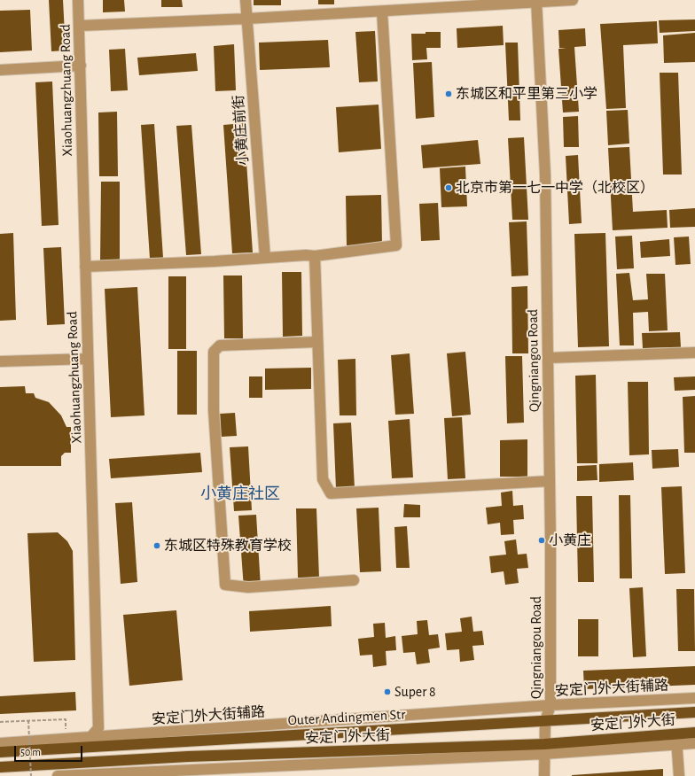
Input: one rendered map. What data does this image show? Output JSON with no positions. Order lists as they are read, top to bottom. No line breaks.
{"streets":{"main road":["Outer Andingmen Str","安定门外大街"],"street":["Xiaohuangzhuang Road","小黄庄前街","Qingniangou Road","安定门外大街辅路"]},"crossings":[["Xiaohuangzhuang Road","安定门外大街辅路"],["Xiaohuangzhuang Road","Outer Andingmen Str"],["Qingniangou Road","安定门外大街辅路"],["Qingniangou Road","Outer Andingmen Str"],["Qingniangou Road","安定门外大街"]],"districts":["小黄庄社区"],"places":["东城区和平里第三小学","北京市第一七一中学（北校区）","小黄庄","东城区特殊教育学校","Super 8"],"scale_bar":"50 m"}
